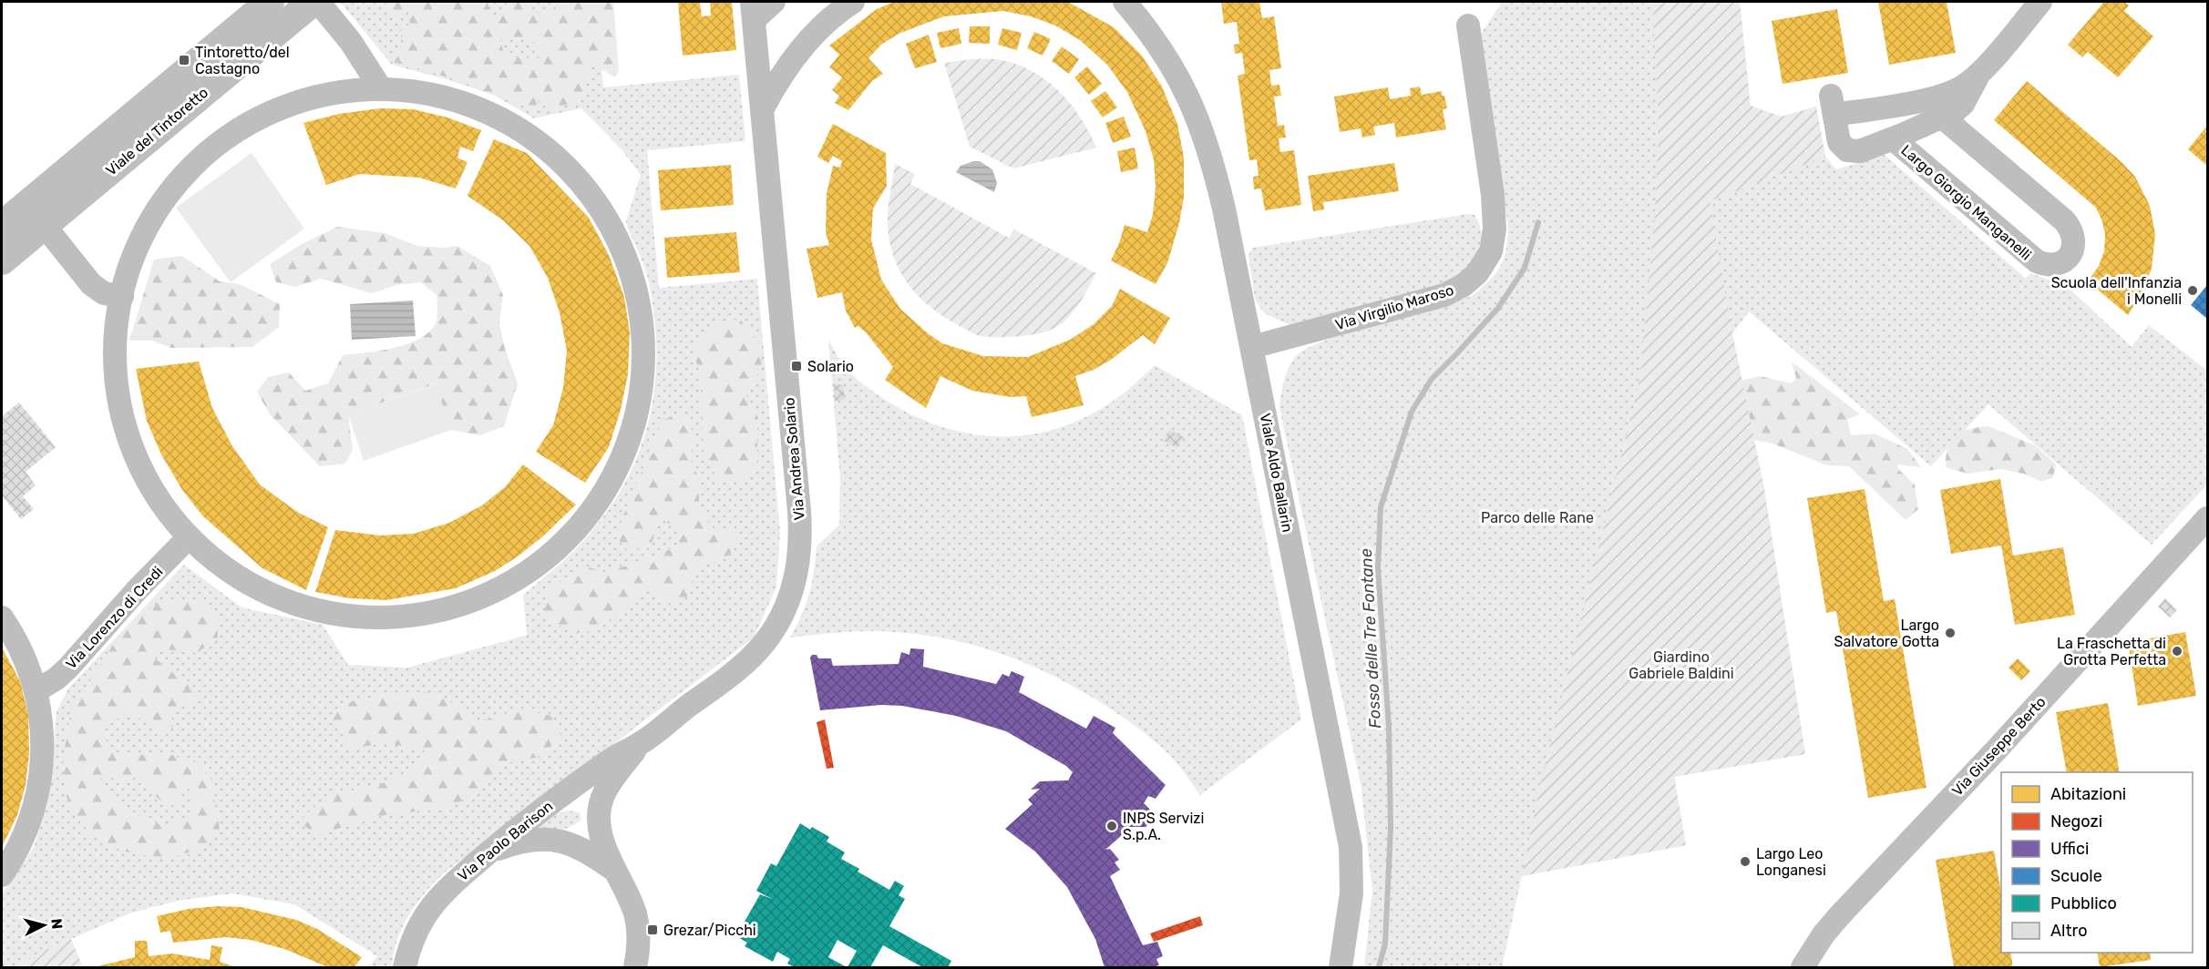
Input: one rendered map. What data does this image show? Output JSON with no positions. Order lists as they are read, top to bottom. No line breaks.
{"streets":{"main road":["Viale del Tintoretto"],"street":["Largo Giorgio Manganelli","Via Virgilio Maroso","Via Andrea Solario","Viale Aldo Ballarin","Via Lorenzo di Credi","Via Giuseppe Berto","Via Paolo Barison"]},"crossings":[["Via Virgilio Maroso","Viale Aldo Ballarin"],["Via Andrea Solario","Via Paolo Barison"]],"water":["Fosso delle Tre Fontane"],"parks":["Parco delle Rane","Giardino Gabriele Baldini"],"places":{"transit":["Tintoretto/del Castagno","Solario","Grezar/Picchi"],"other":["Scuola dell'Infanzia i Monelli","Largo Salvatore Gotta","La Fraschetta di Grotta Perfetta","INPS Servizi S.p.A.","Largo Leo Longanesi"]},"legend":["Abitazioni","Negozi","Uffici","Scuole","Pubblico","Altro"],"north":"right"}
